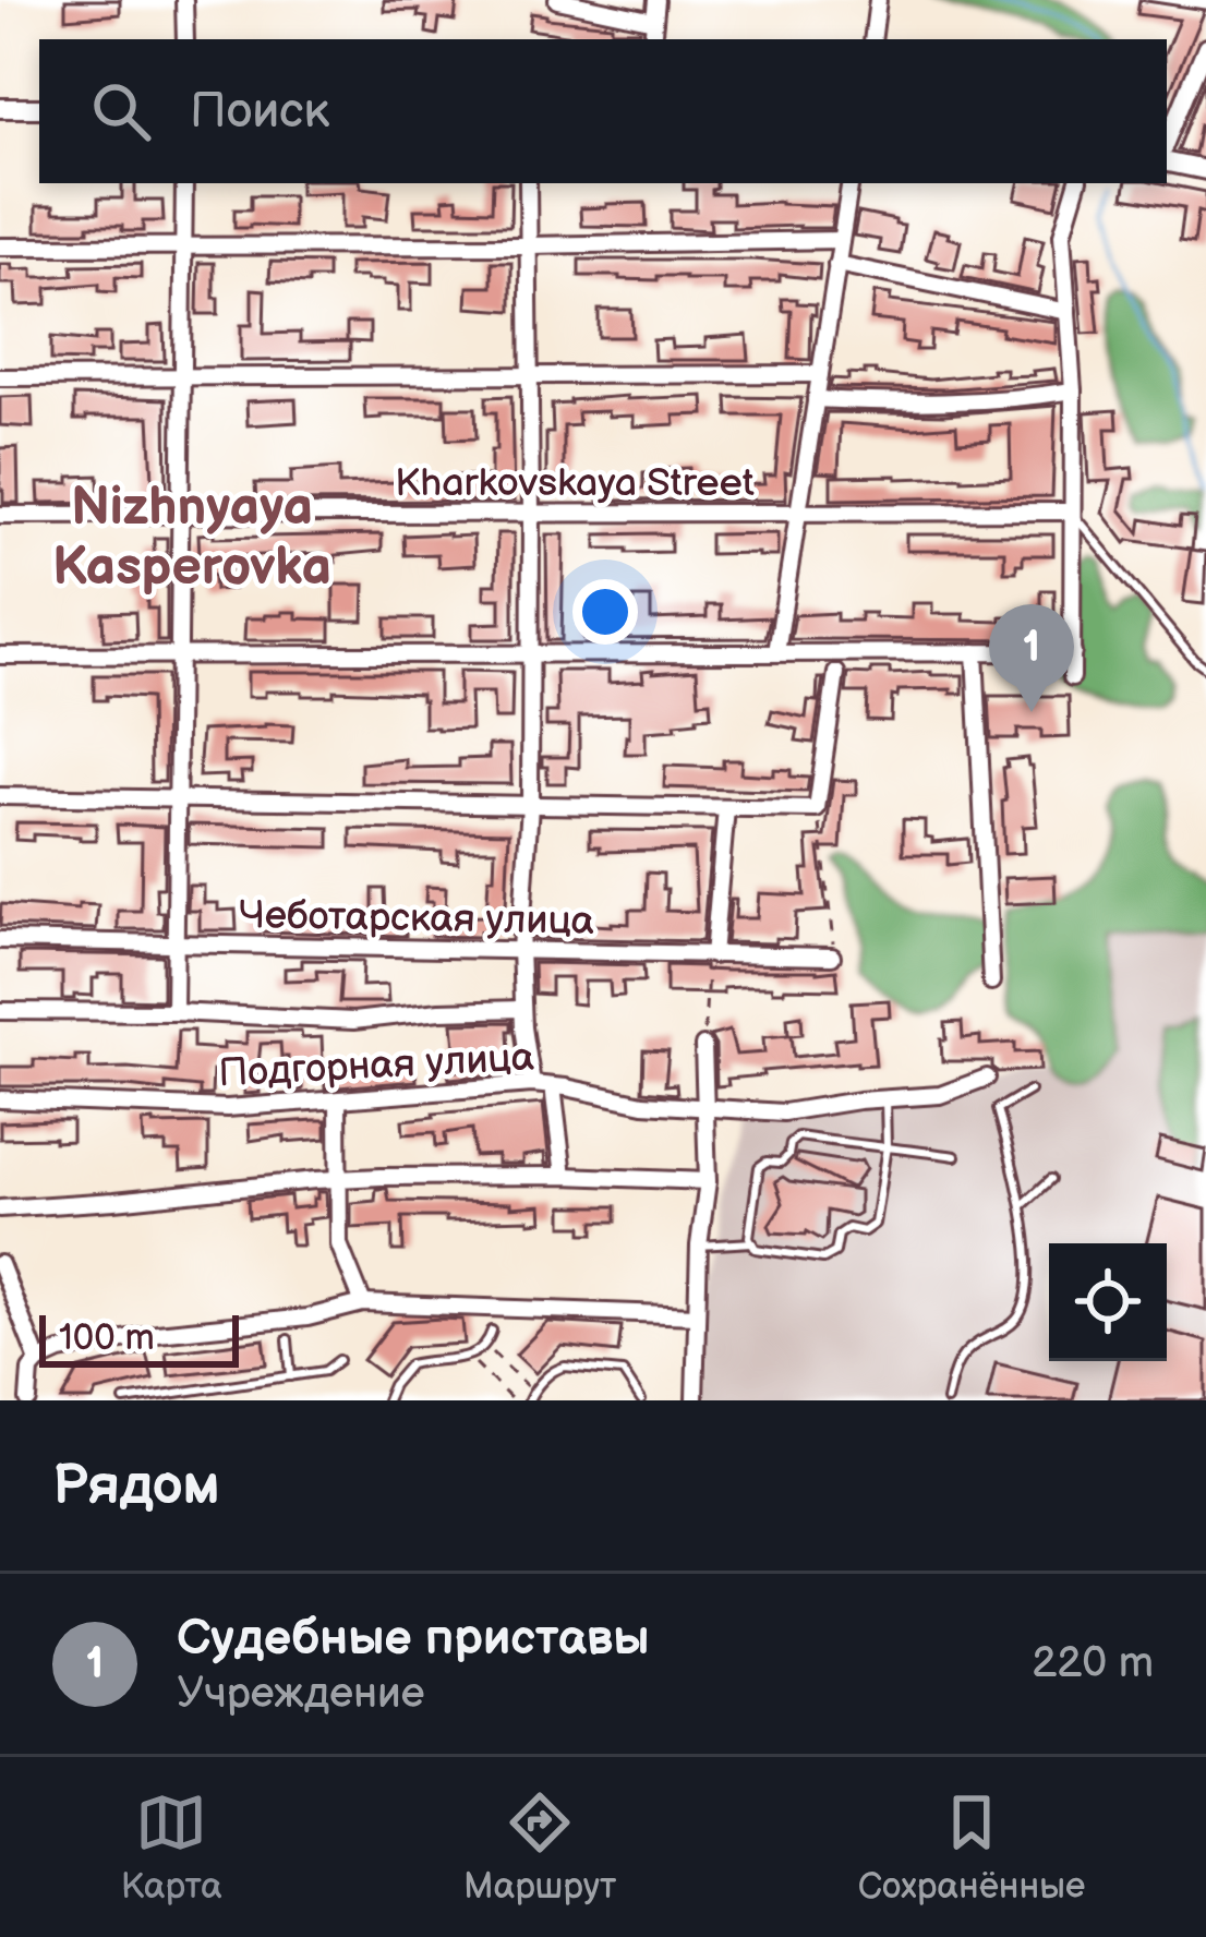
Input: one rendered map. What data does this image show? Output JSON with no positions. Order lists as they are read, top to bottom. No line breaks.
{"streets":{"street":["Kharkovskaya Street","Чеботарская улица","Подгорная улица"]},"districts":["Nizhnyaya Kasperovka"],"scale_bar":"100 m","page":{"search":"Поиск","pins":"1","scale":"100 m","heading":"Рядом","list":[{"mark":"1","name":"Судебные приставы","note":"Учреждение","value":"220 m"}],"nav":["Карта","Маршрут","Сохранённые"]}}
